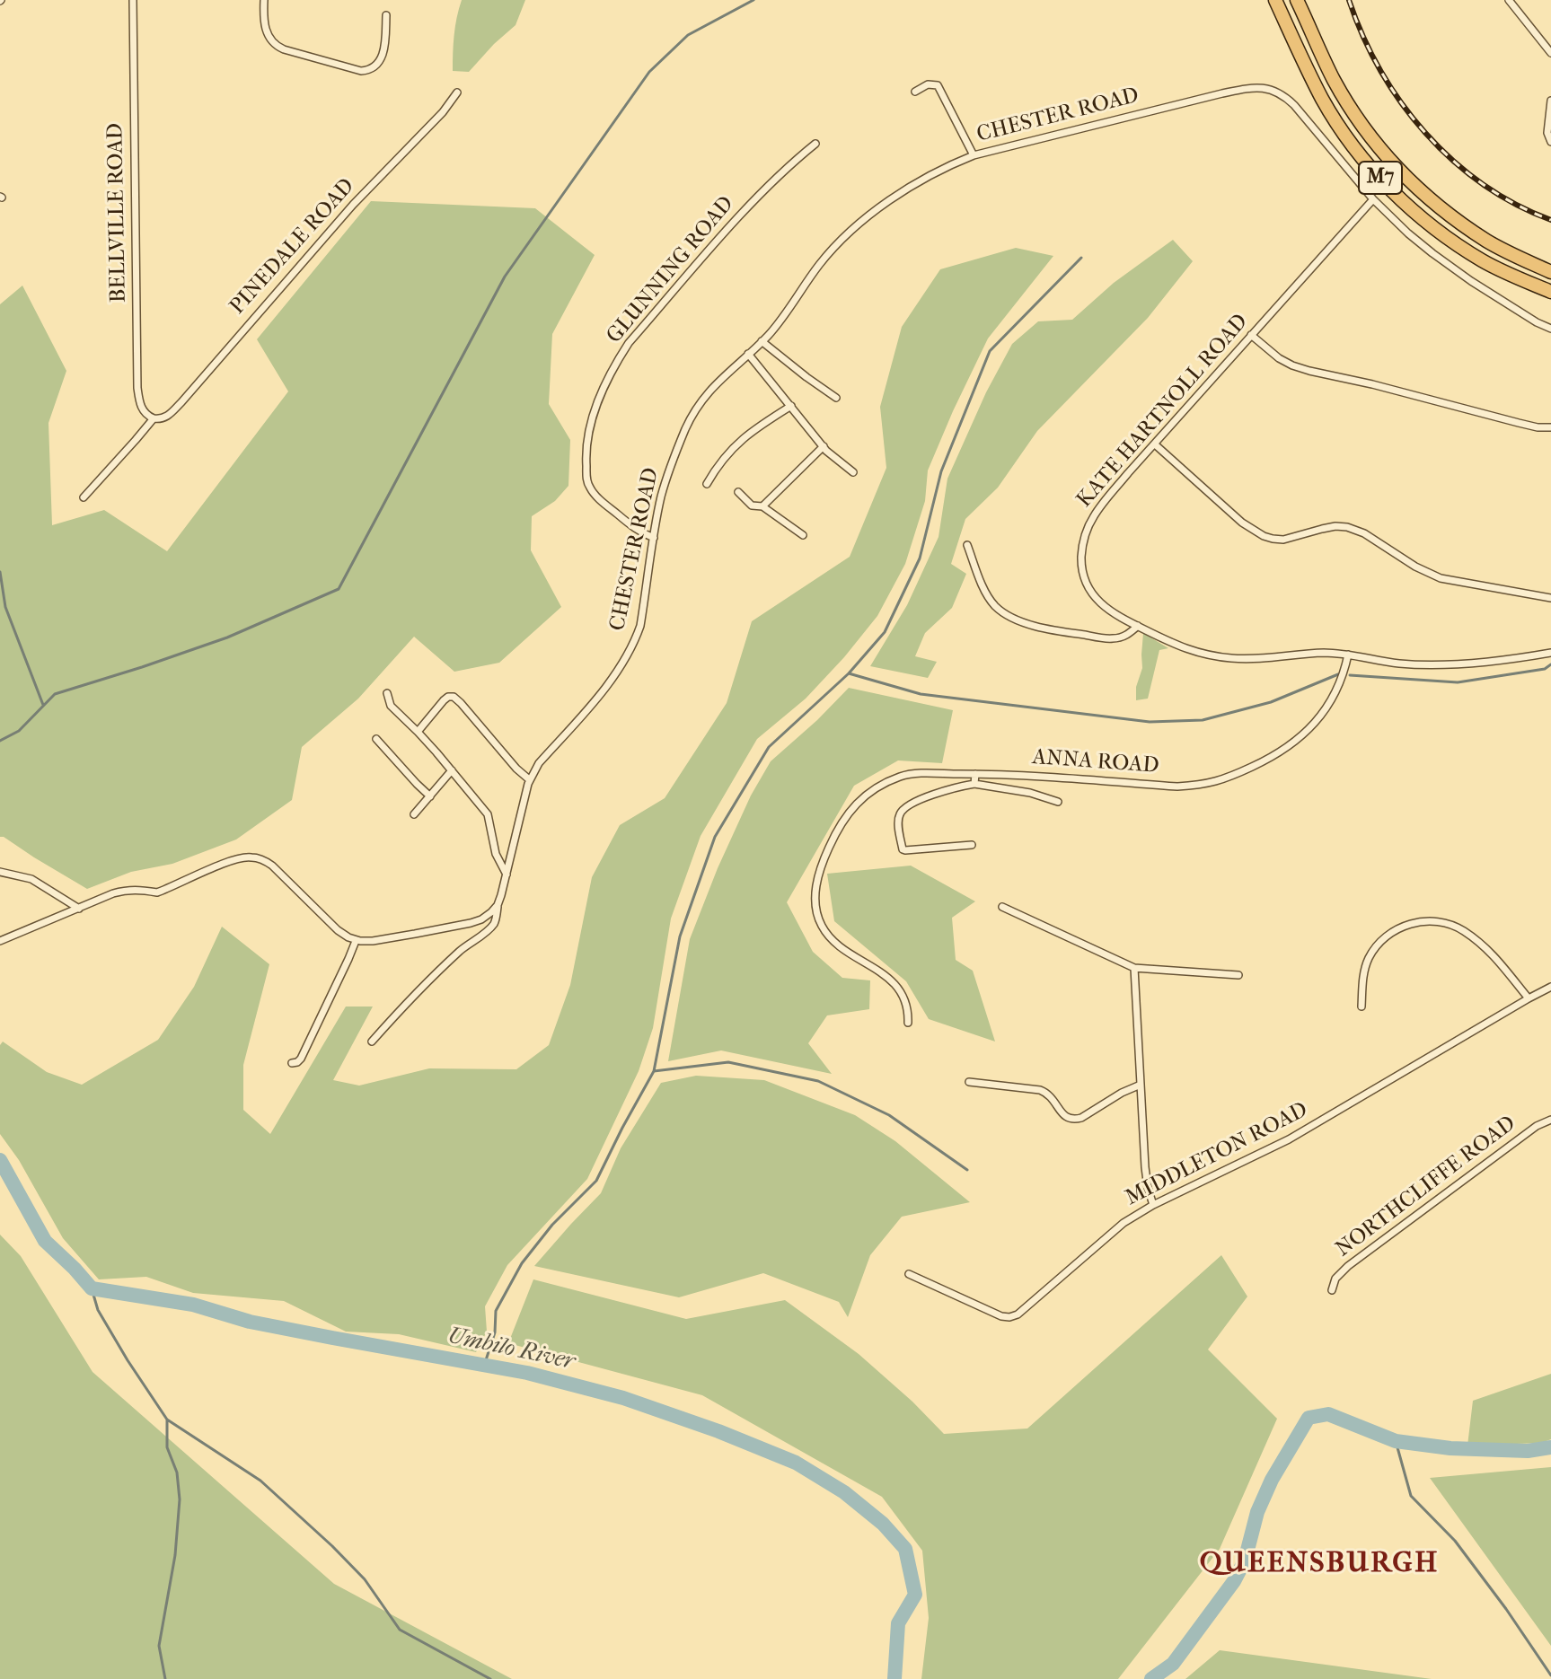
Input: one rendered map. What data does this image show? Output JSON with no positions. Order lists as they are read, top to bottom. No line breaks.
{"streets":{"highway":["M7"],"street":["CHESTER ROAD","BELLVILLE ROAD","PINEDALE ROAD","GLUNNING ROAD","KATE HARTNOLL ROAD","ANNA ROAD","MIDDLETON ROAD","NORTHCLIFFE ROAD"]},"crossings":[["CHESTER ROAD","GLUNNING ROAD"],["CHESTER ROAD","KATE HARTNOLL ROAD"],["BELLVILLE ROAD","PINEDALE ROAD"],["KATE HARTNOLL ROAD","ANNA ROAD"]],"districts":["QUEENSBURGH"],"water":["Umbilo River"]}
